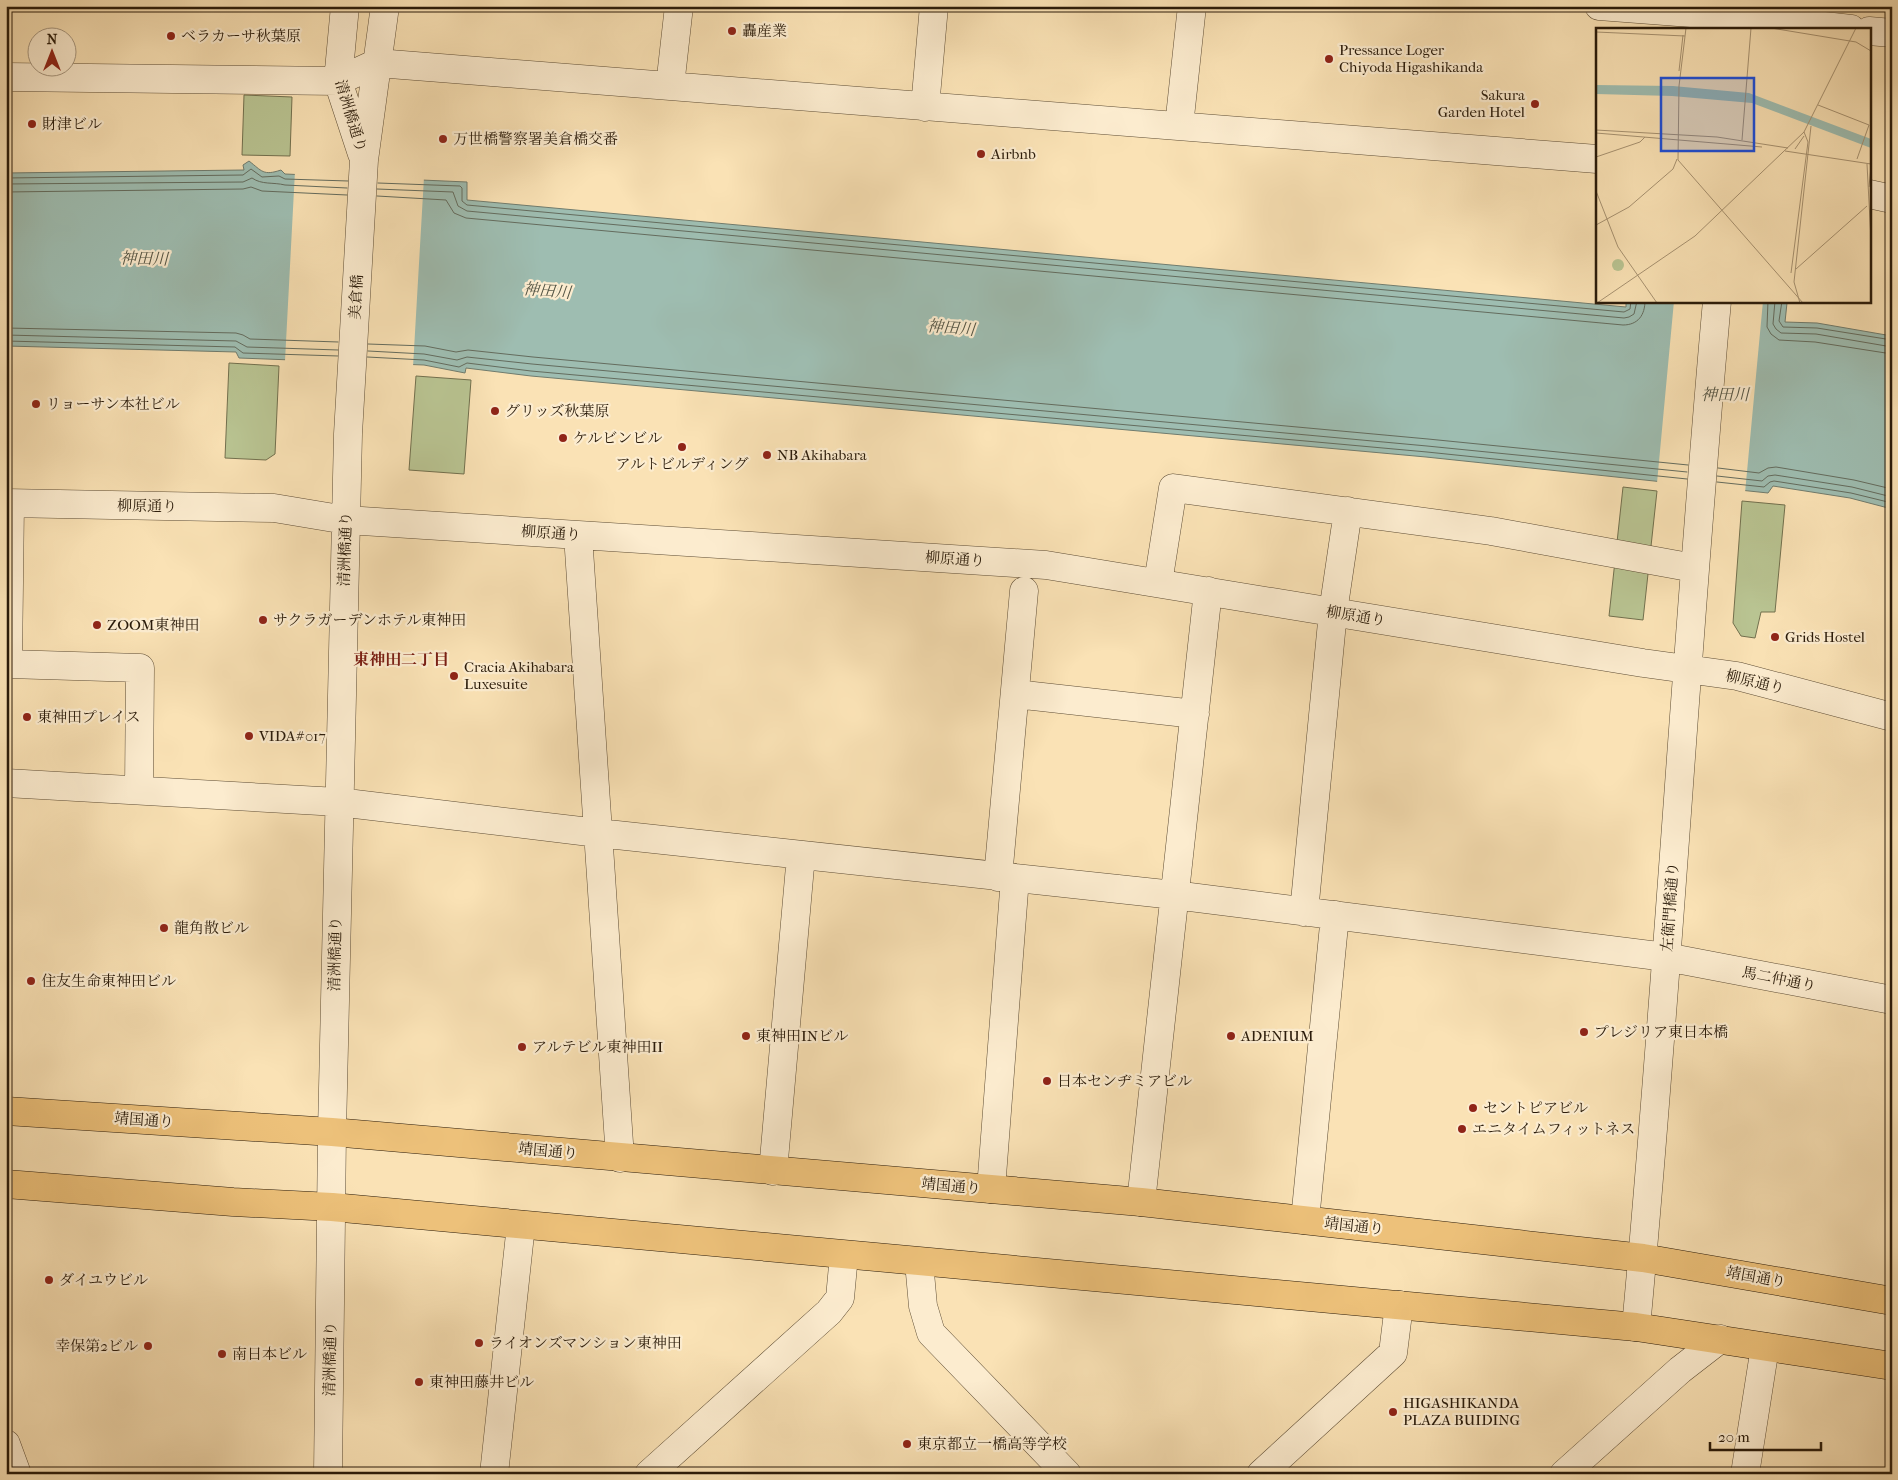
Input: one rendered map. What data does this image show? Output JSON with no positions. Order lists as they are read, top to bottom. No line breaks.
{"streets":{"main road":["靖国通り"],"street":["清洲橋通り","美倉橋","柳原通り","左衛門橋通り","馬二仲通り"]},"crossings":[["清洲橋通り","美倉橋"],["清洲橋通り","柳原通り"],["清洲橋通り","馬二仲通り"],["清洲橋通り","靖国通り"],["柳原通り","左衛門橋通り"],["左衛門橋通り","馬二仲通り"],["左衛門橋通り","靖国通り"]],"districts":["東神田二丁目"],"water":["神田川"],"places":["轟産業","ベラカーサ秋葉原","Pressance Loger Chiyoda Higashikanda","Sakura Garden Hotel","財津ビル","万世橋警察署美倉橋交番","Airbnb","リョーサン本社ビル","グリッズ秋葉原","ケルビンビル","アルトビルディング","NB Akihabara","サクラガーデンホテル東神田","ZOOM東神田","Grids Hostel","Cracia Akihabara Luxesuite","東神田プレイス","VIDA#017","龍角散ビル","住友生命東神田ビル","プレジリア東日本橋","東神田INビル","ADENIUM","アルテビル東神田II","日本センヂミアビル","セントピアビル","エニタイムフィットネス","ダイユウビル","ライオンズマンション東神田","幸保第2ビル","南日本ビル","東神田藤井ビル","HIGASHIKANDA PLAZA BUIDING","東京都立一橋高等学校"],"scale_bar":"20 m","north":"top"}
